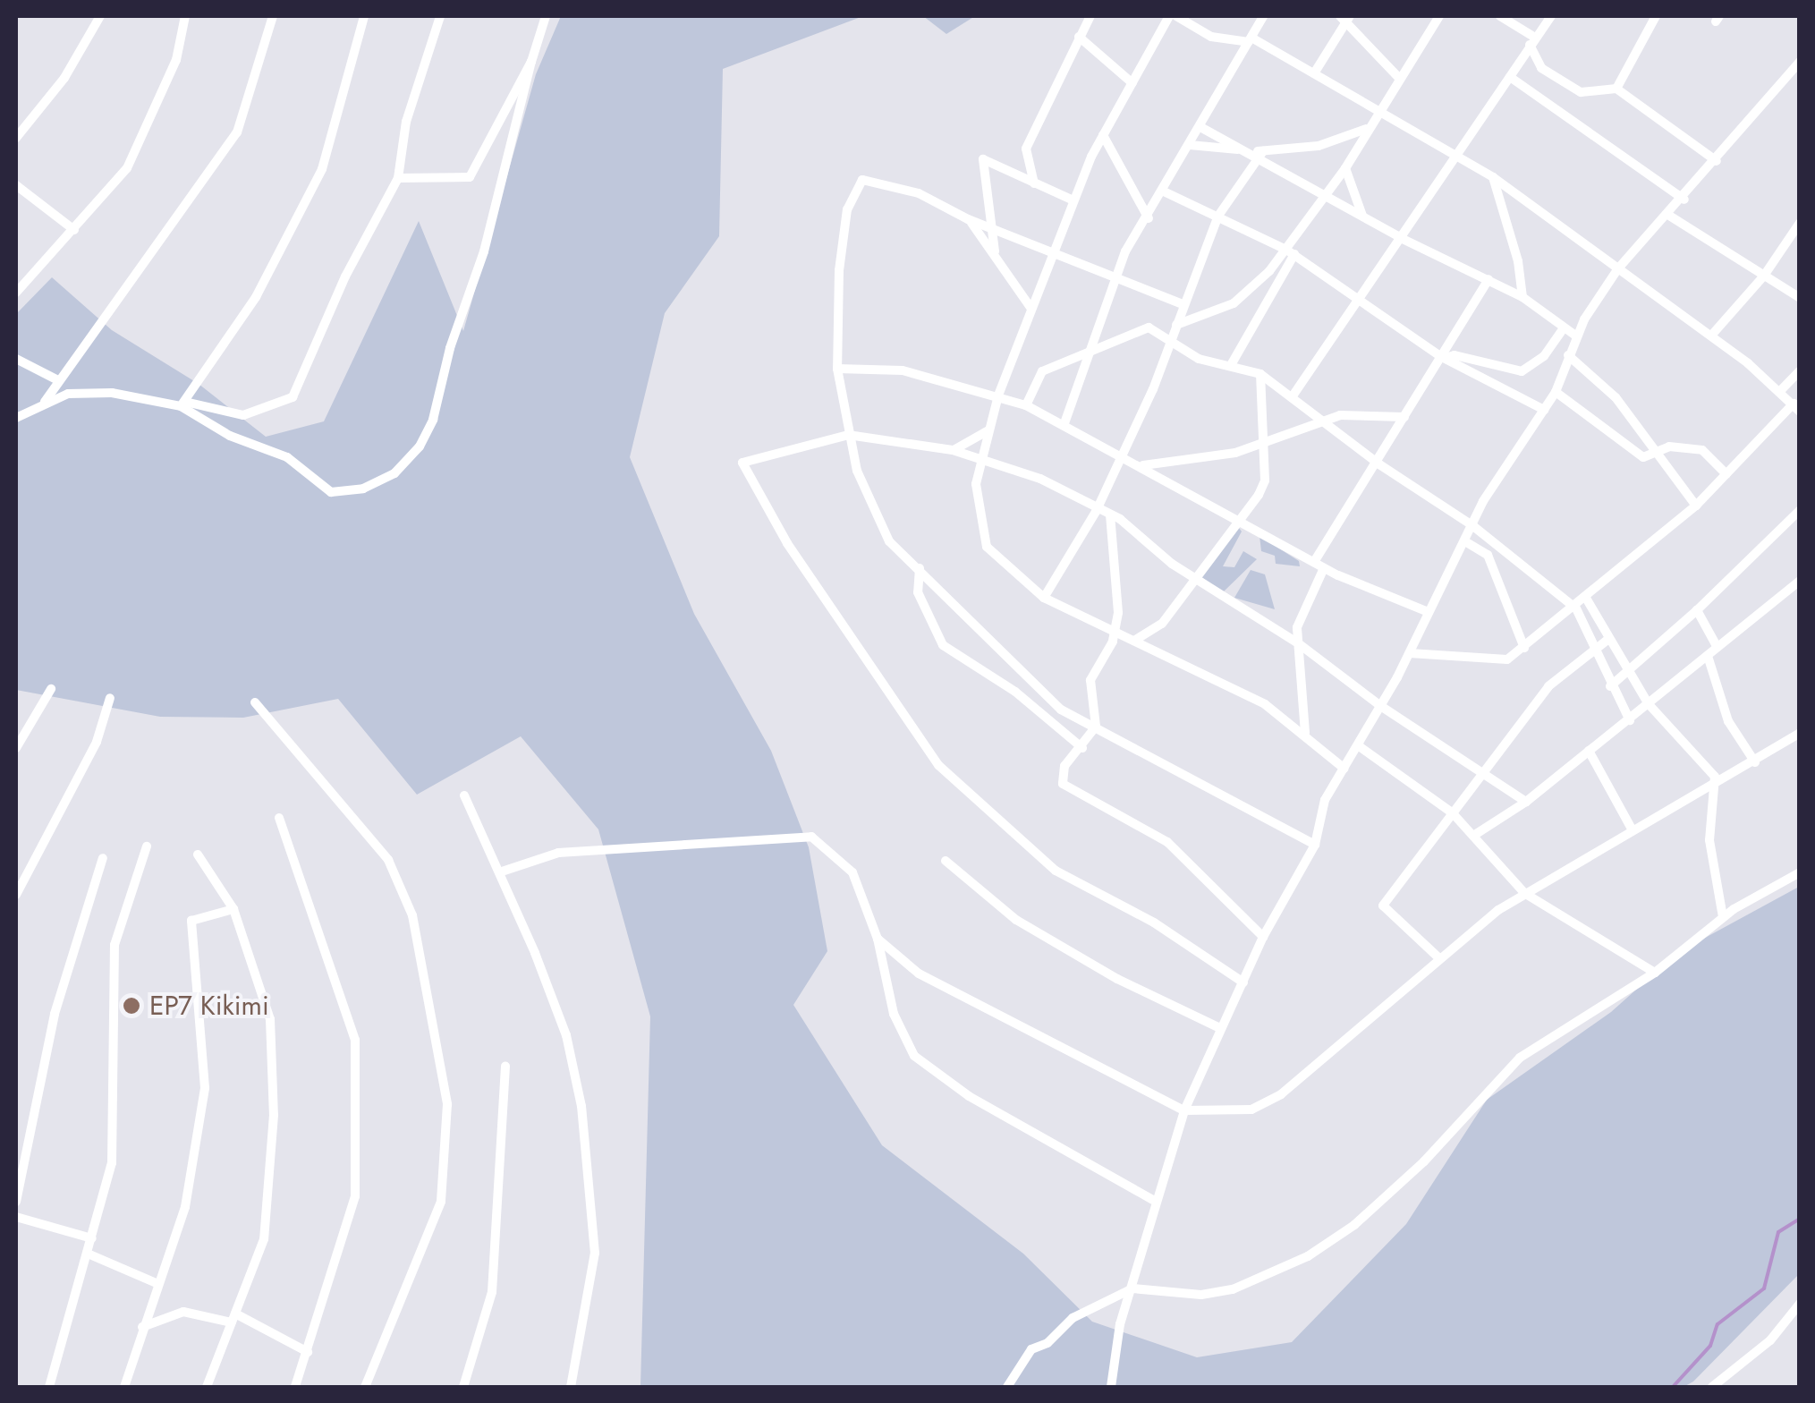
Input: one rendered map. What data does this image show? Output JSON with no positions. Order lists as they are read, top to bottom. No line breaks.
{"places":["EP7 Kikimi"]}
